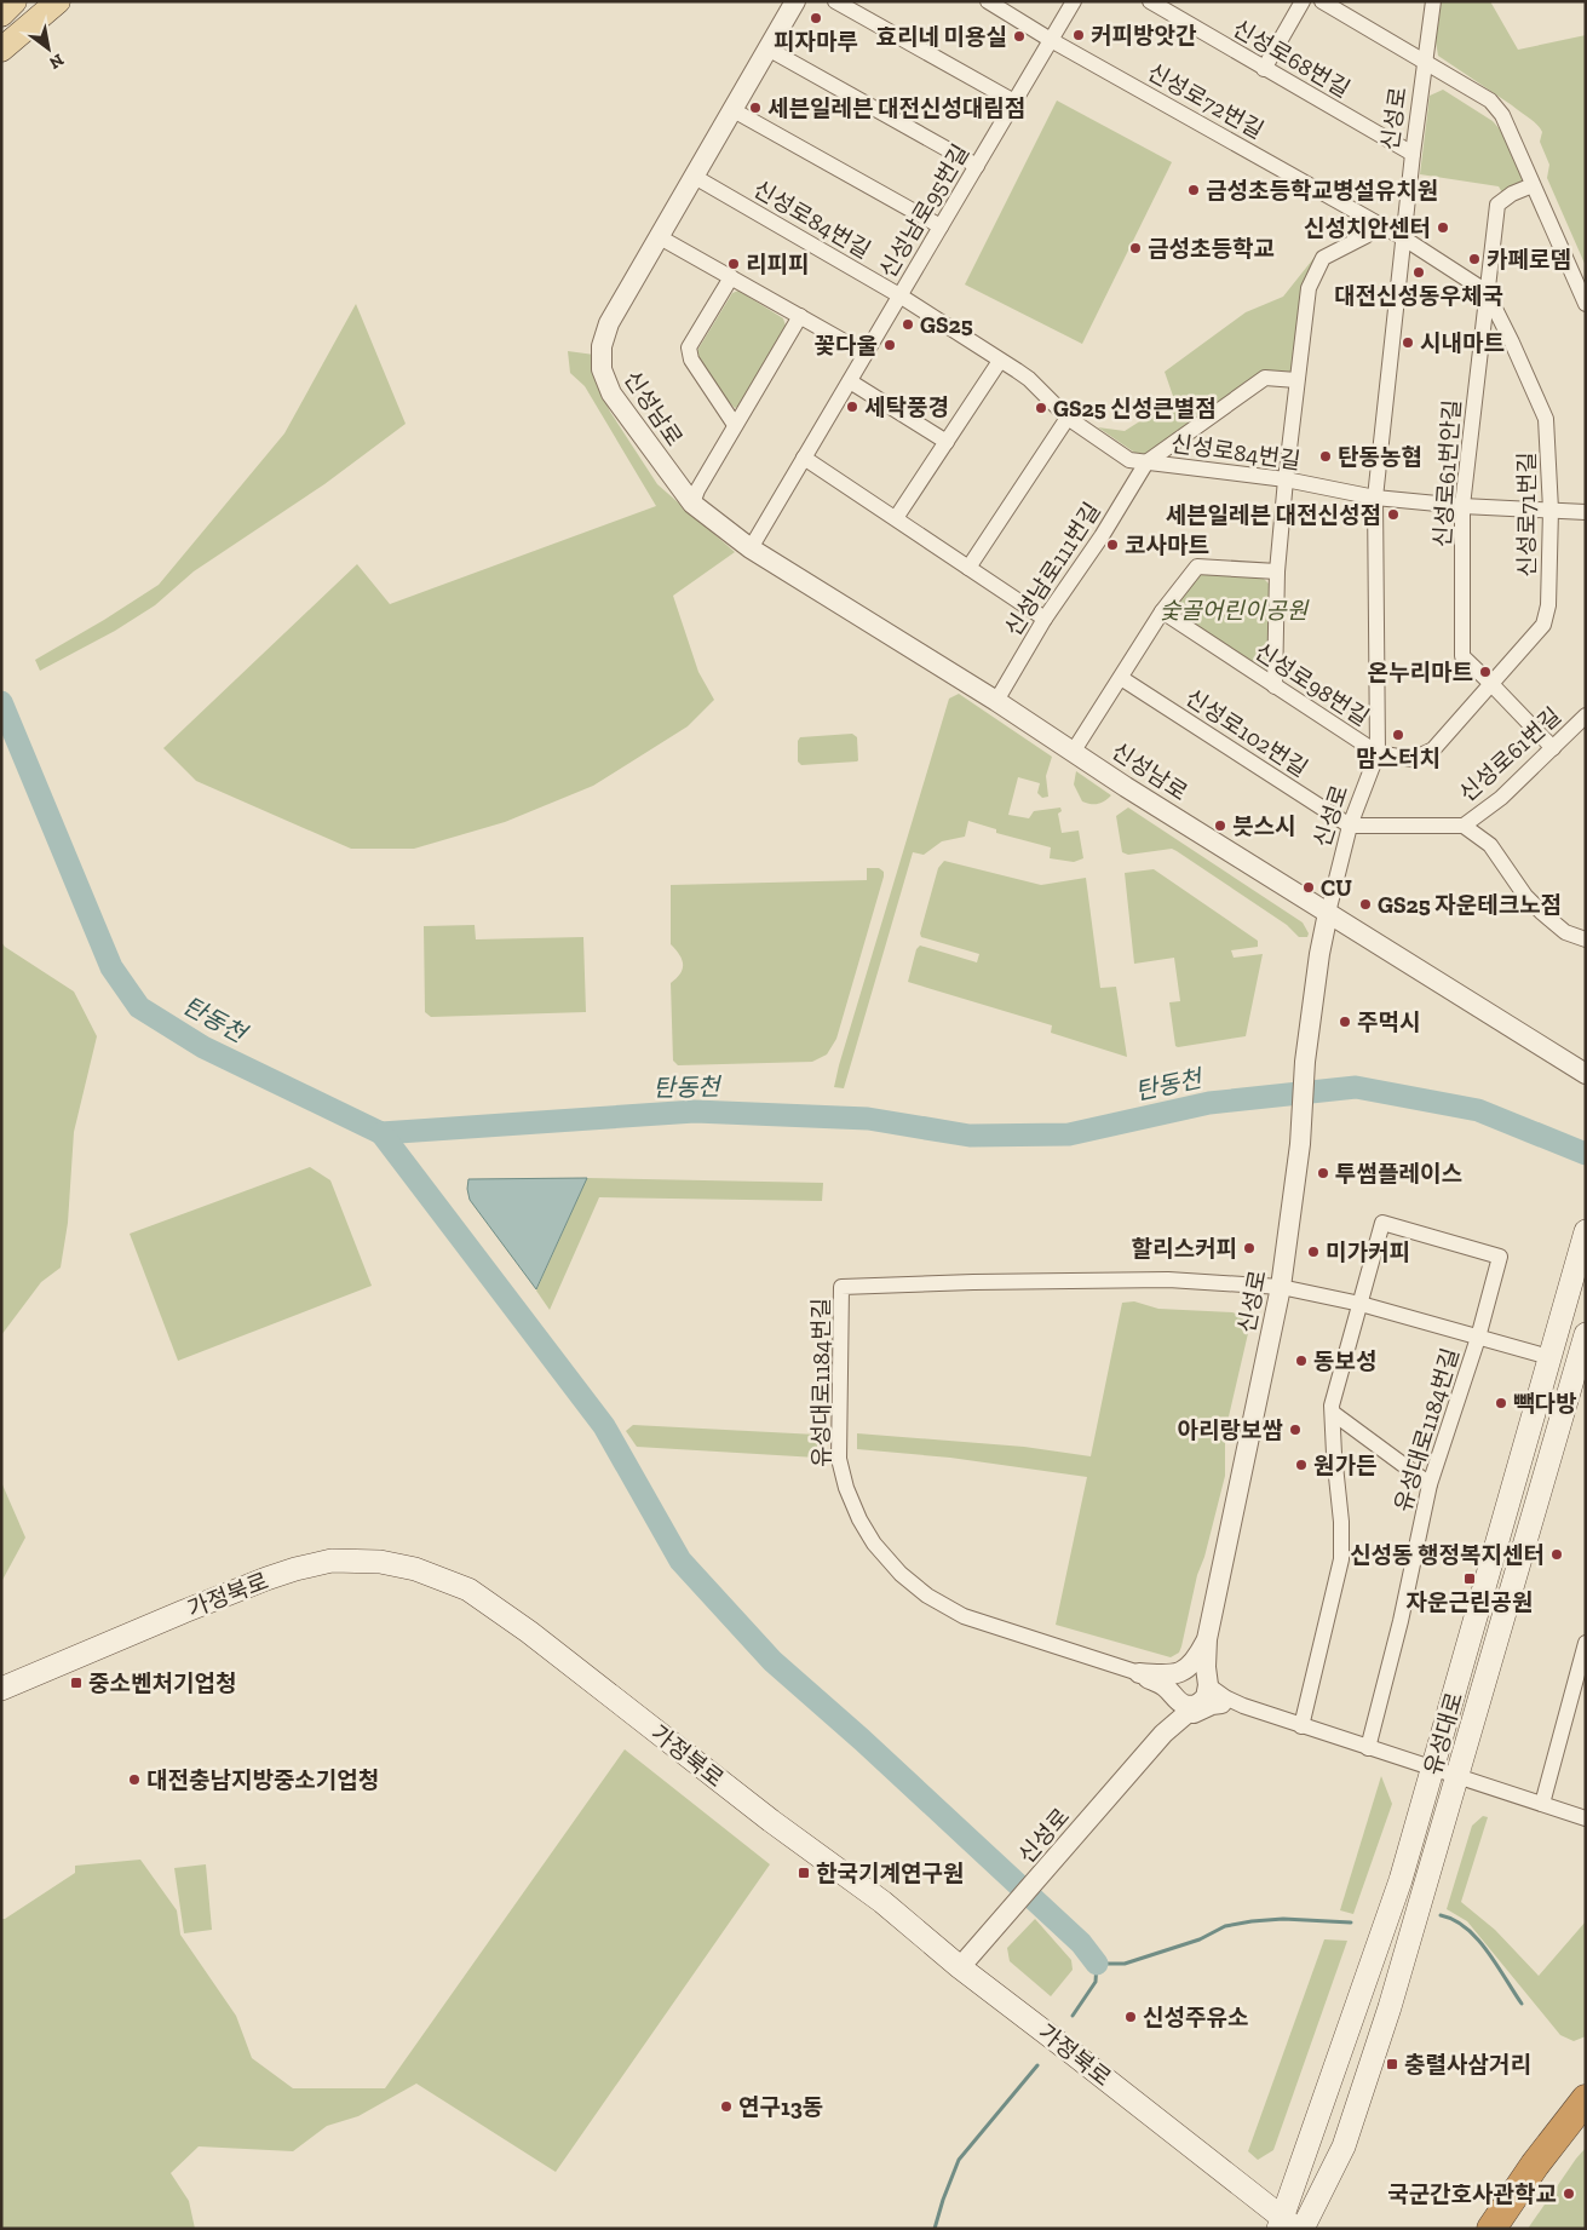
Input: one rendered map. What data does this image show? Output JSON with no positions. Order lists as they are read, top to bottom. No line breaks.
{"streets":{"main road":["가정북로","유성대로"],"street":["신성로68번길","신성로72번길","신성로","신성남로95번길","신성로84번길","신성남로","신성로61번안길","신성로71번길","신성남로111번길","신성로98번길","신성로102번길","신성로61번길","유성대로1184번길"]},"crossings":[["신성로68번길","신성로"],["신성로72번길","신성로"],["신성로72번길","신성남로95번길"],["신성로","신성로84번길"],["신성로","신성남로"],["신성로","신성로71번길"],["신성로","신성로98번길"],["신성로","신성로102번길"],["신성로","신성로61번길"],["신성로","유성대로1184번길"],["신성로","가정북로"],["신성남로95번길","신성로84번길"],["신성남로95번길","신성남로"],["신성로84번길","신성남로"],["신성로84번길","신성로61번안길"],["신성로84번길","신성로71번길"],["신성로84번길","신성남로111번길"],["신성남로","신성남로111번길"],["신성로61번안길","신성로71번길"],["신성로61번안길","신성로61번길"],["신성로71번길","신성로98번길"],["신성로102번길","신성로61번길"],["유성대로1184번길","유성대로"],["가정북로","유성대로"]],"water":["탄동천"],"parks":["숯골어린이공원"],"places":{"other":["피자마루","커피방앗간","효리네 미용실","세븐일레븐 대전신성대림점","금성초등학교병설유치원","신성치안센터","금성초등학교","카페로뎀","리피피","대전신성동우체국","GS25","시내마트","꽃다울","세탁풍경","GS25 신성큰별점","탄동농협","세븐일레븐 대전신성점","코사마트","온누리마트","맘스터치","븟스시","CU","GS25 자운테크노점","주먹시","투썸플레이스","할리스커피","미가커피","동보성","빽다방","아리랑보쌈","원가든","신성동 행정복지센터","대전충남지방중소기업청","신성주유소","연구13동","국군간호사관학교"],"transit":["자운근린공원","중소벤처기업청","한국기계연구원","충렬사삼거리"]},"north":"bottom right"}
